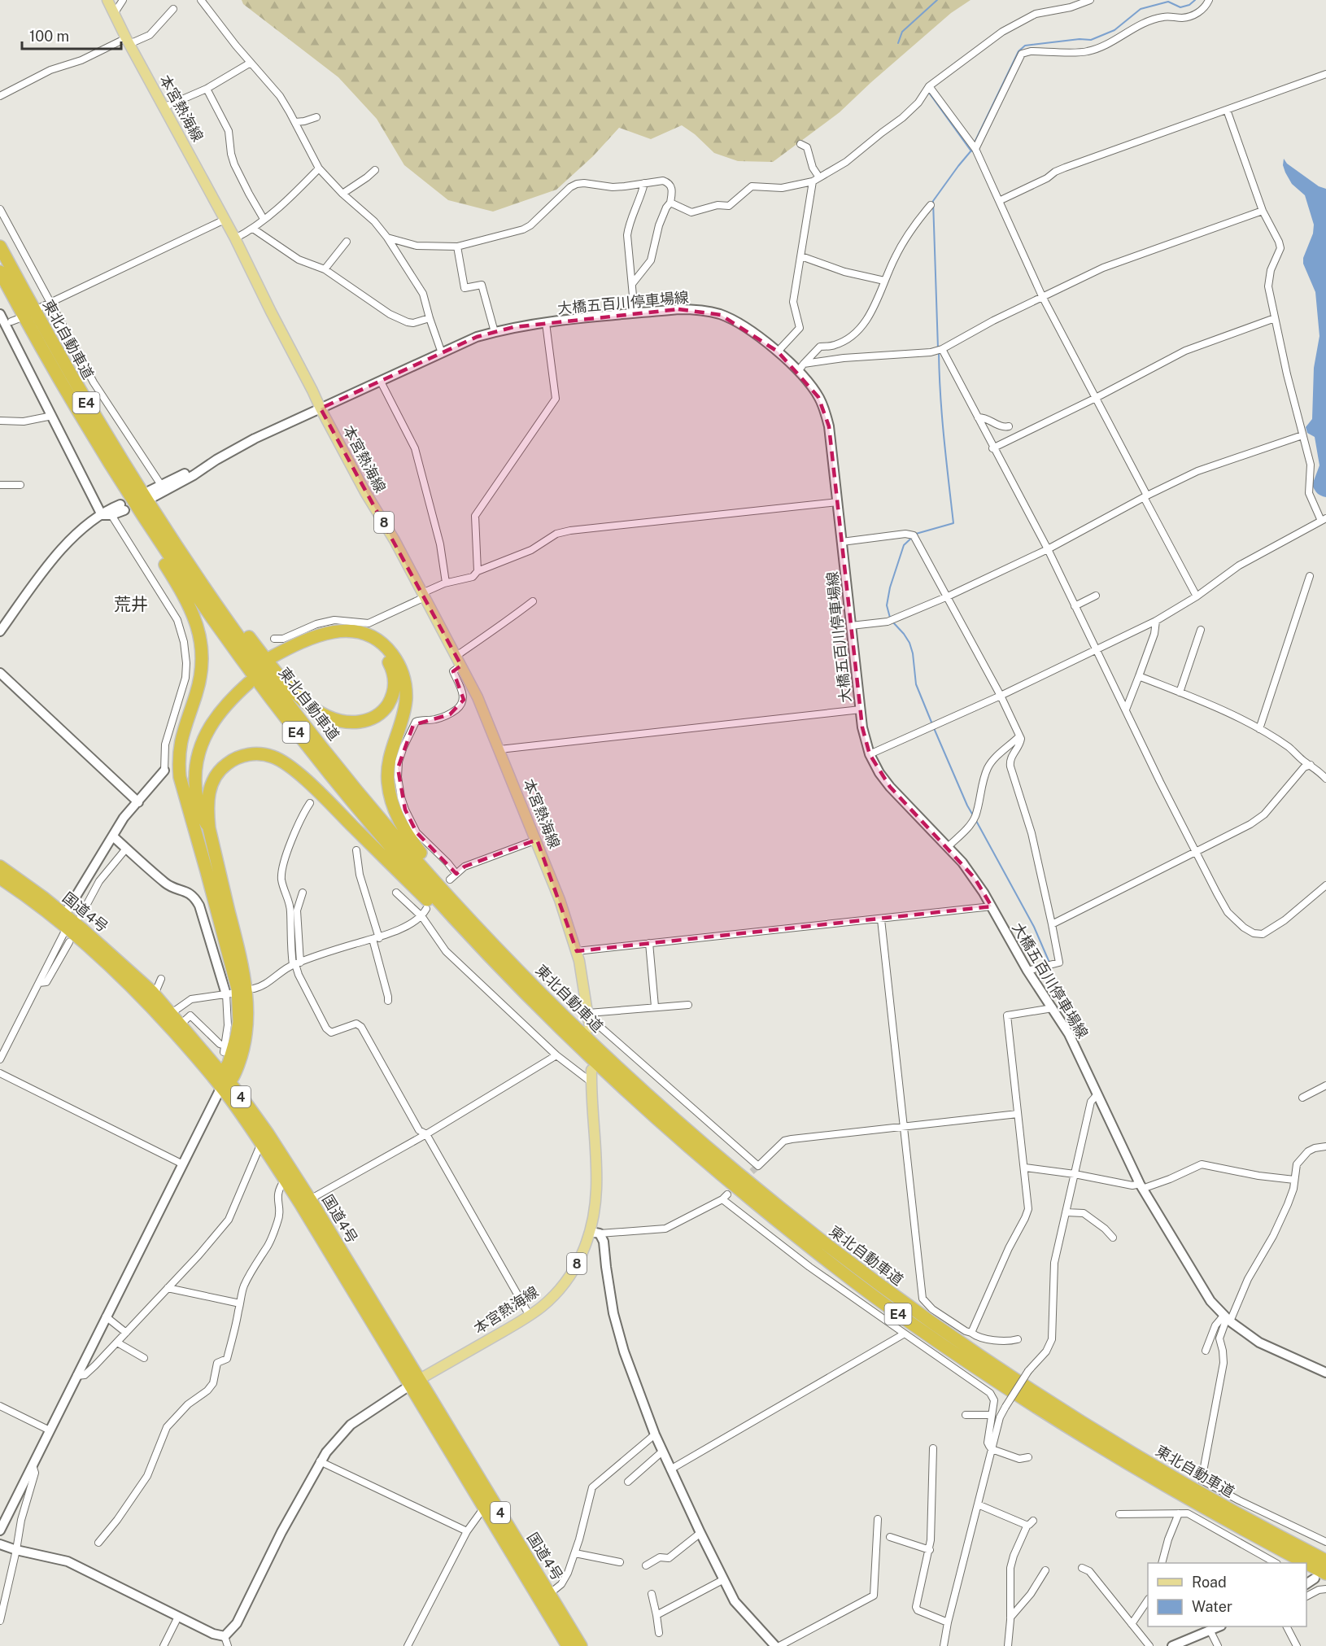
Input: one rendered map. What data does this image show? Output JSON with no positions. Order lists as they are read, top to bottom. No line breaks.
{"streets":{"highway":["東北自動車道","E4","国道4号","4"],"main road":["本宮熱海線","8"],"street":["大橋五百川停車場線"]},"crossings":[["本宮熱海線","大橋五百川停車場線"],["本宮熱海線","国道4号"]],"districts":["荒井"],"legend":["Road","Water"],"scale_bar":"100 m"}
